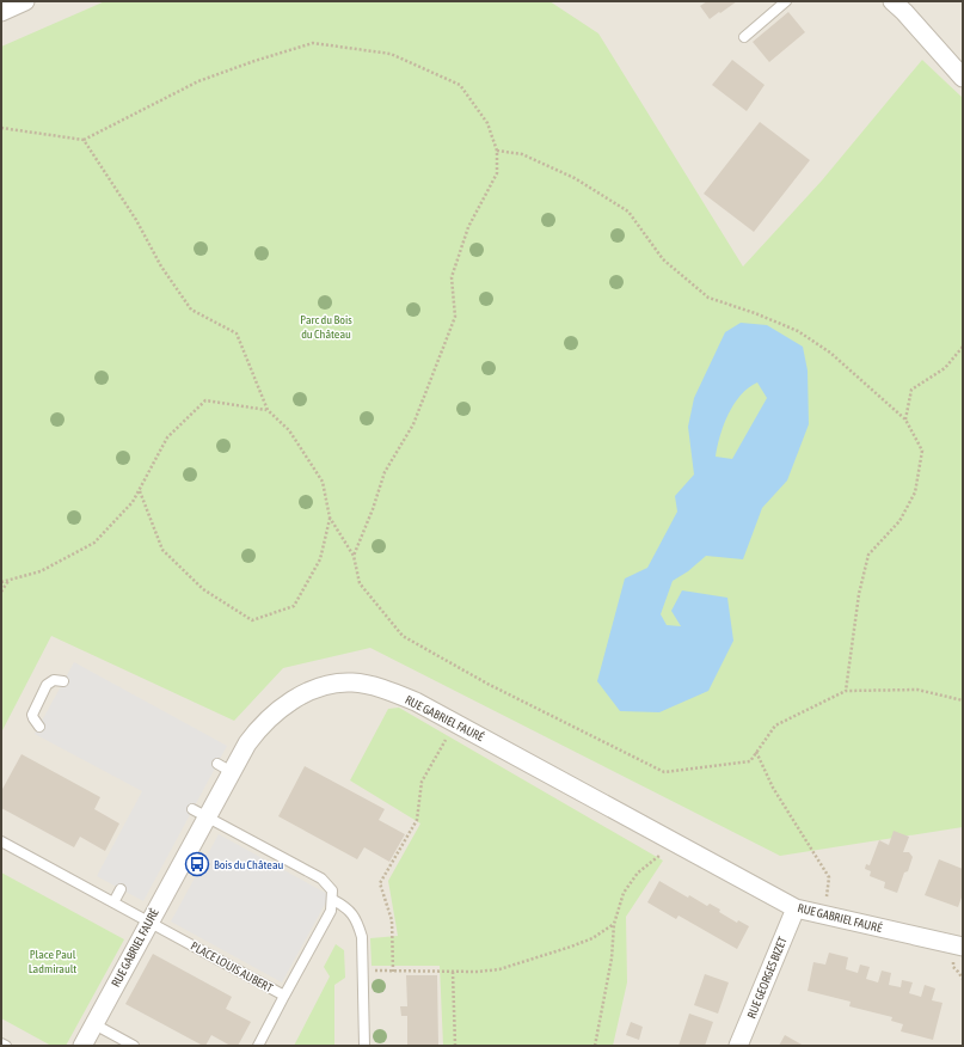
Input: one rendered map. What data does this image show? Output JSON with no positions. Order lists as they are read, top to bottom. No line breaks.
{"streets":{"street":["RUE GABRIEL FAURÉ","RUE GEORGES BIZET"],"lane":["PLACE LOUIS AUBERT"]},"crossings":[["RUE GABRIEL FAURÉ","PLACE LOUIS AUBERT"],["RUE GABRIEL FAURÉ","RUE GEORGES BIZET"]],"parks":["Parc du Bois du Château","Place Paul Ladmirault"],"places":{"bus stop":["Bois du Château"]}}
